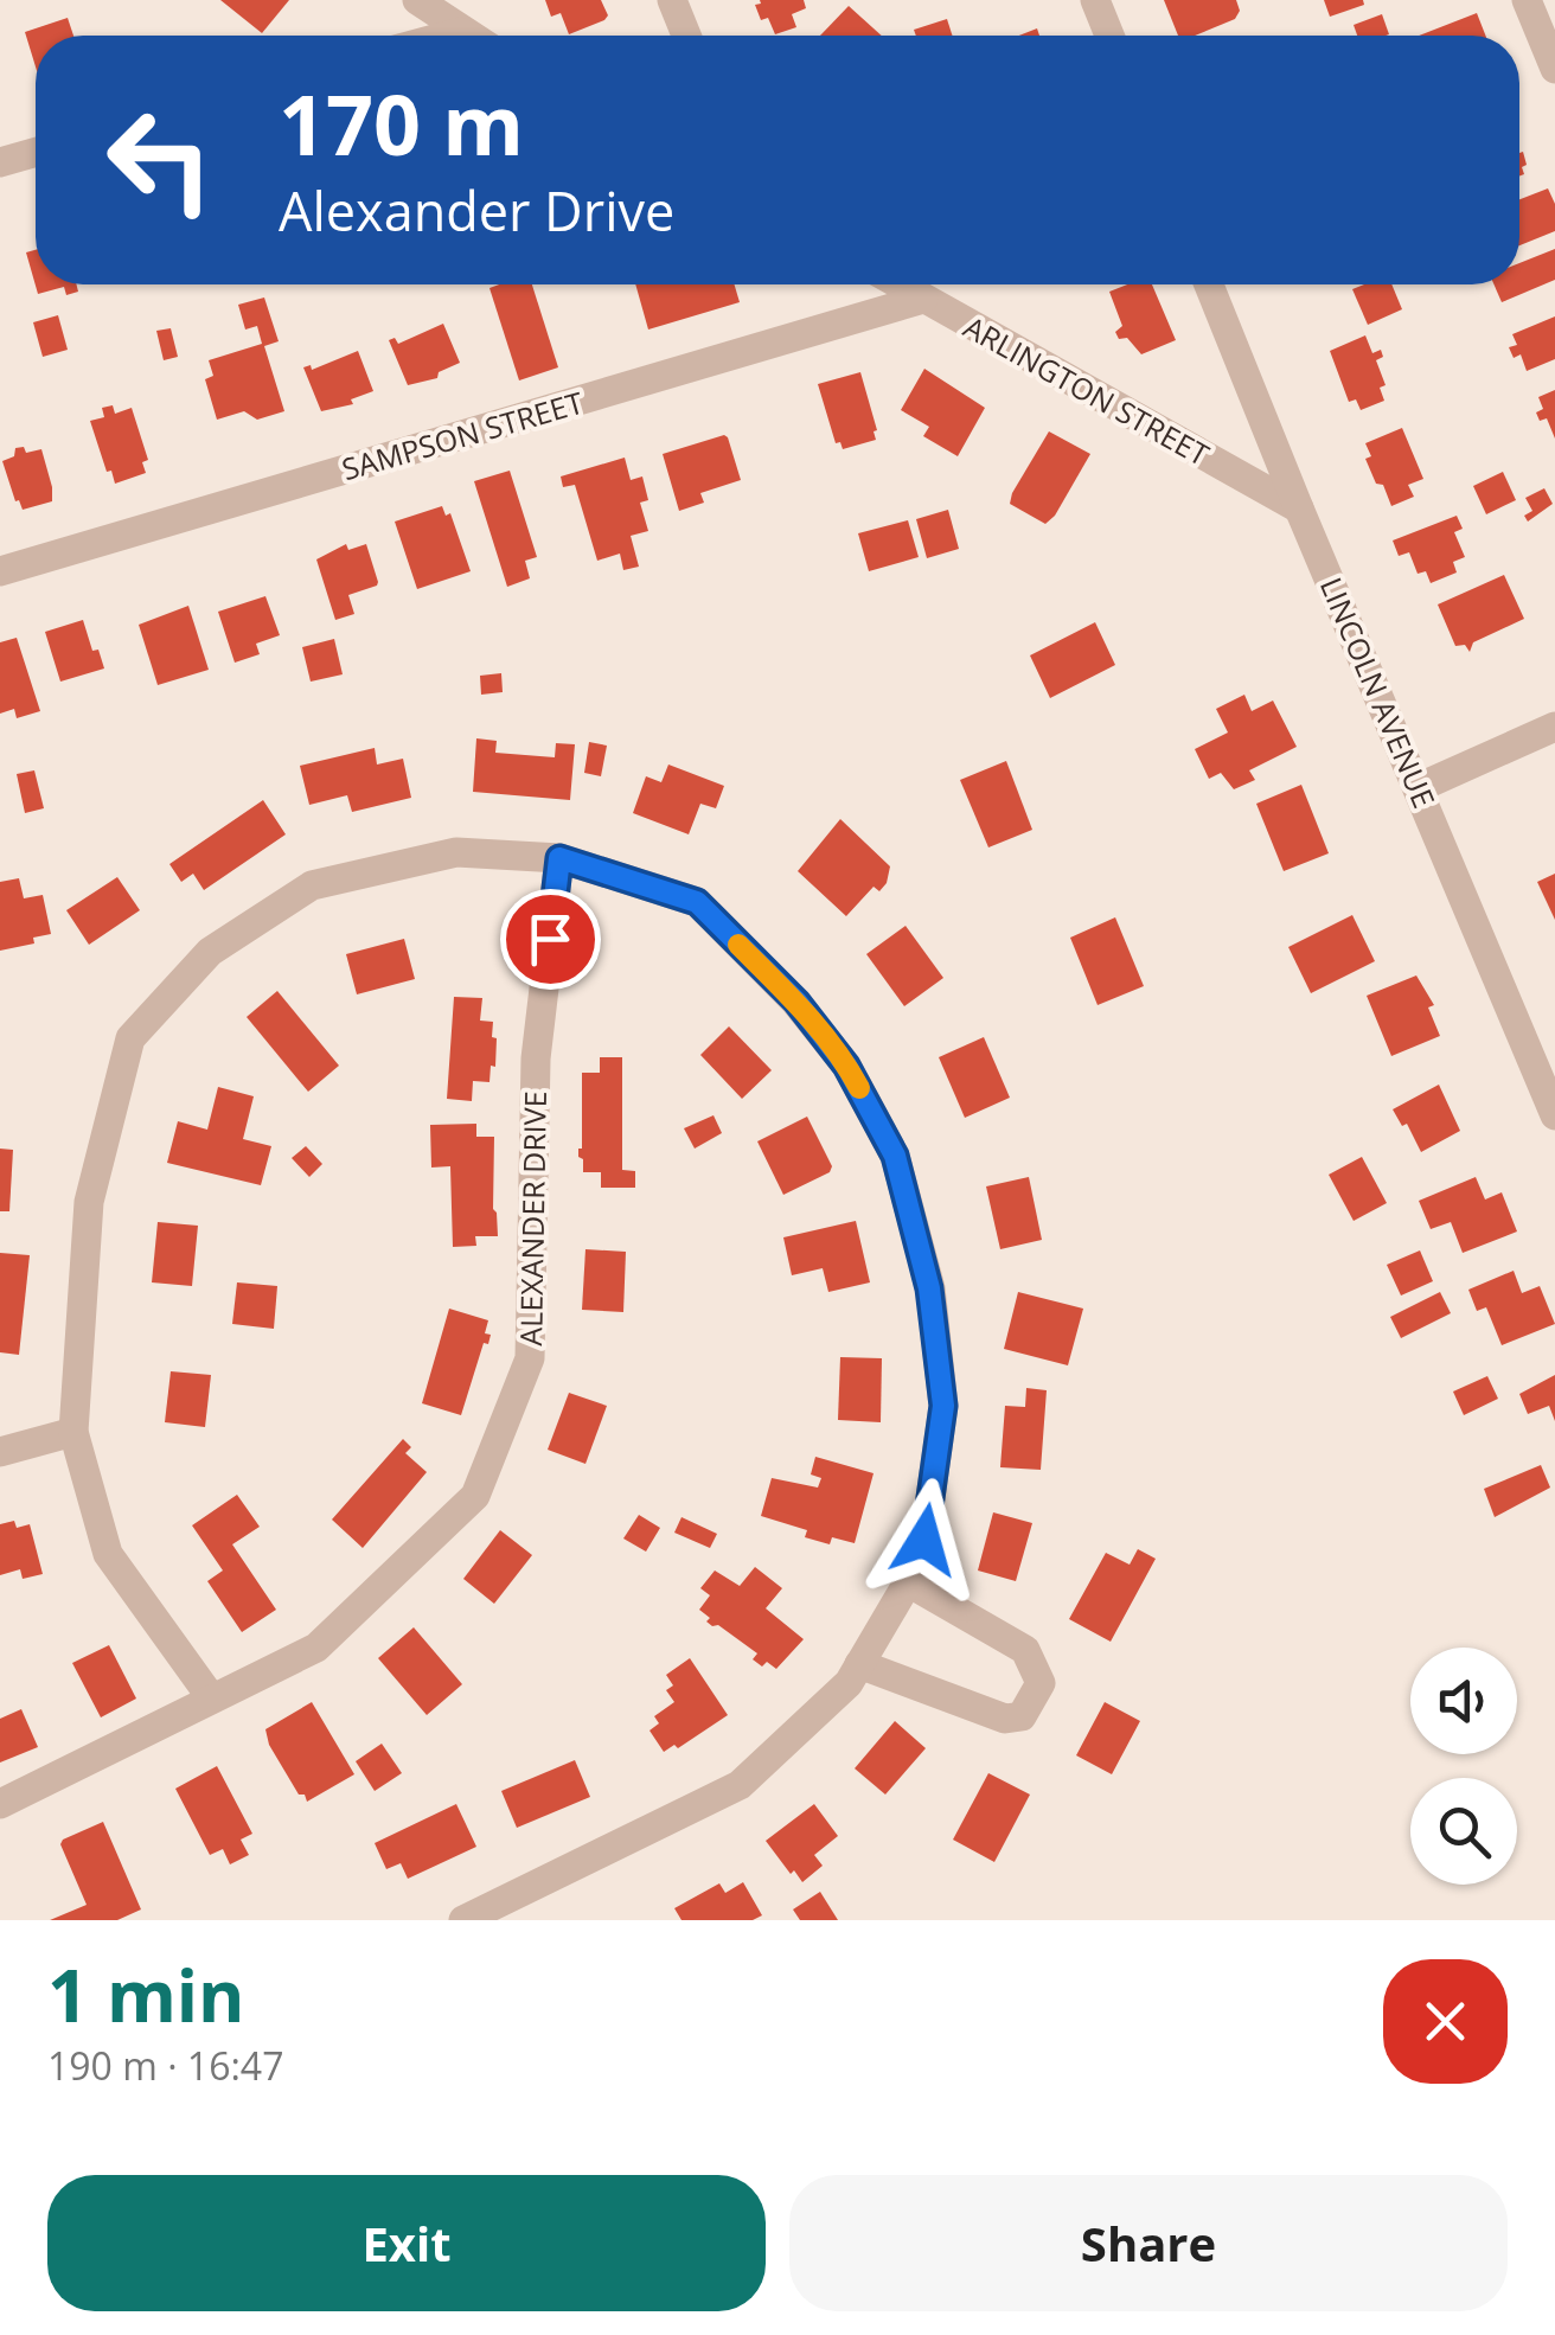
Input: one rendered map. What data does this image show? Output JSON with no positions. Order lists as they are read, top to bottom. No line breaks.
{"streets":{"street":["ARLINGTON STREET","SAMPSON STREET","LINCOLN AVENUE","ALEXANDER DRIVE"]},"crossings":[["ARLINGTON STREET","SAMPSON STREET"],["ARLINGTON STREET","LINCOLN AVENUE"]],"page":{"turn":["170 m","Alexander Drive"],"heading":["1 min","190 m · 16:47"],"buttons":["Exit","Share"]}}
